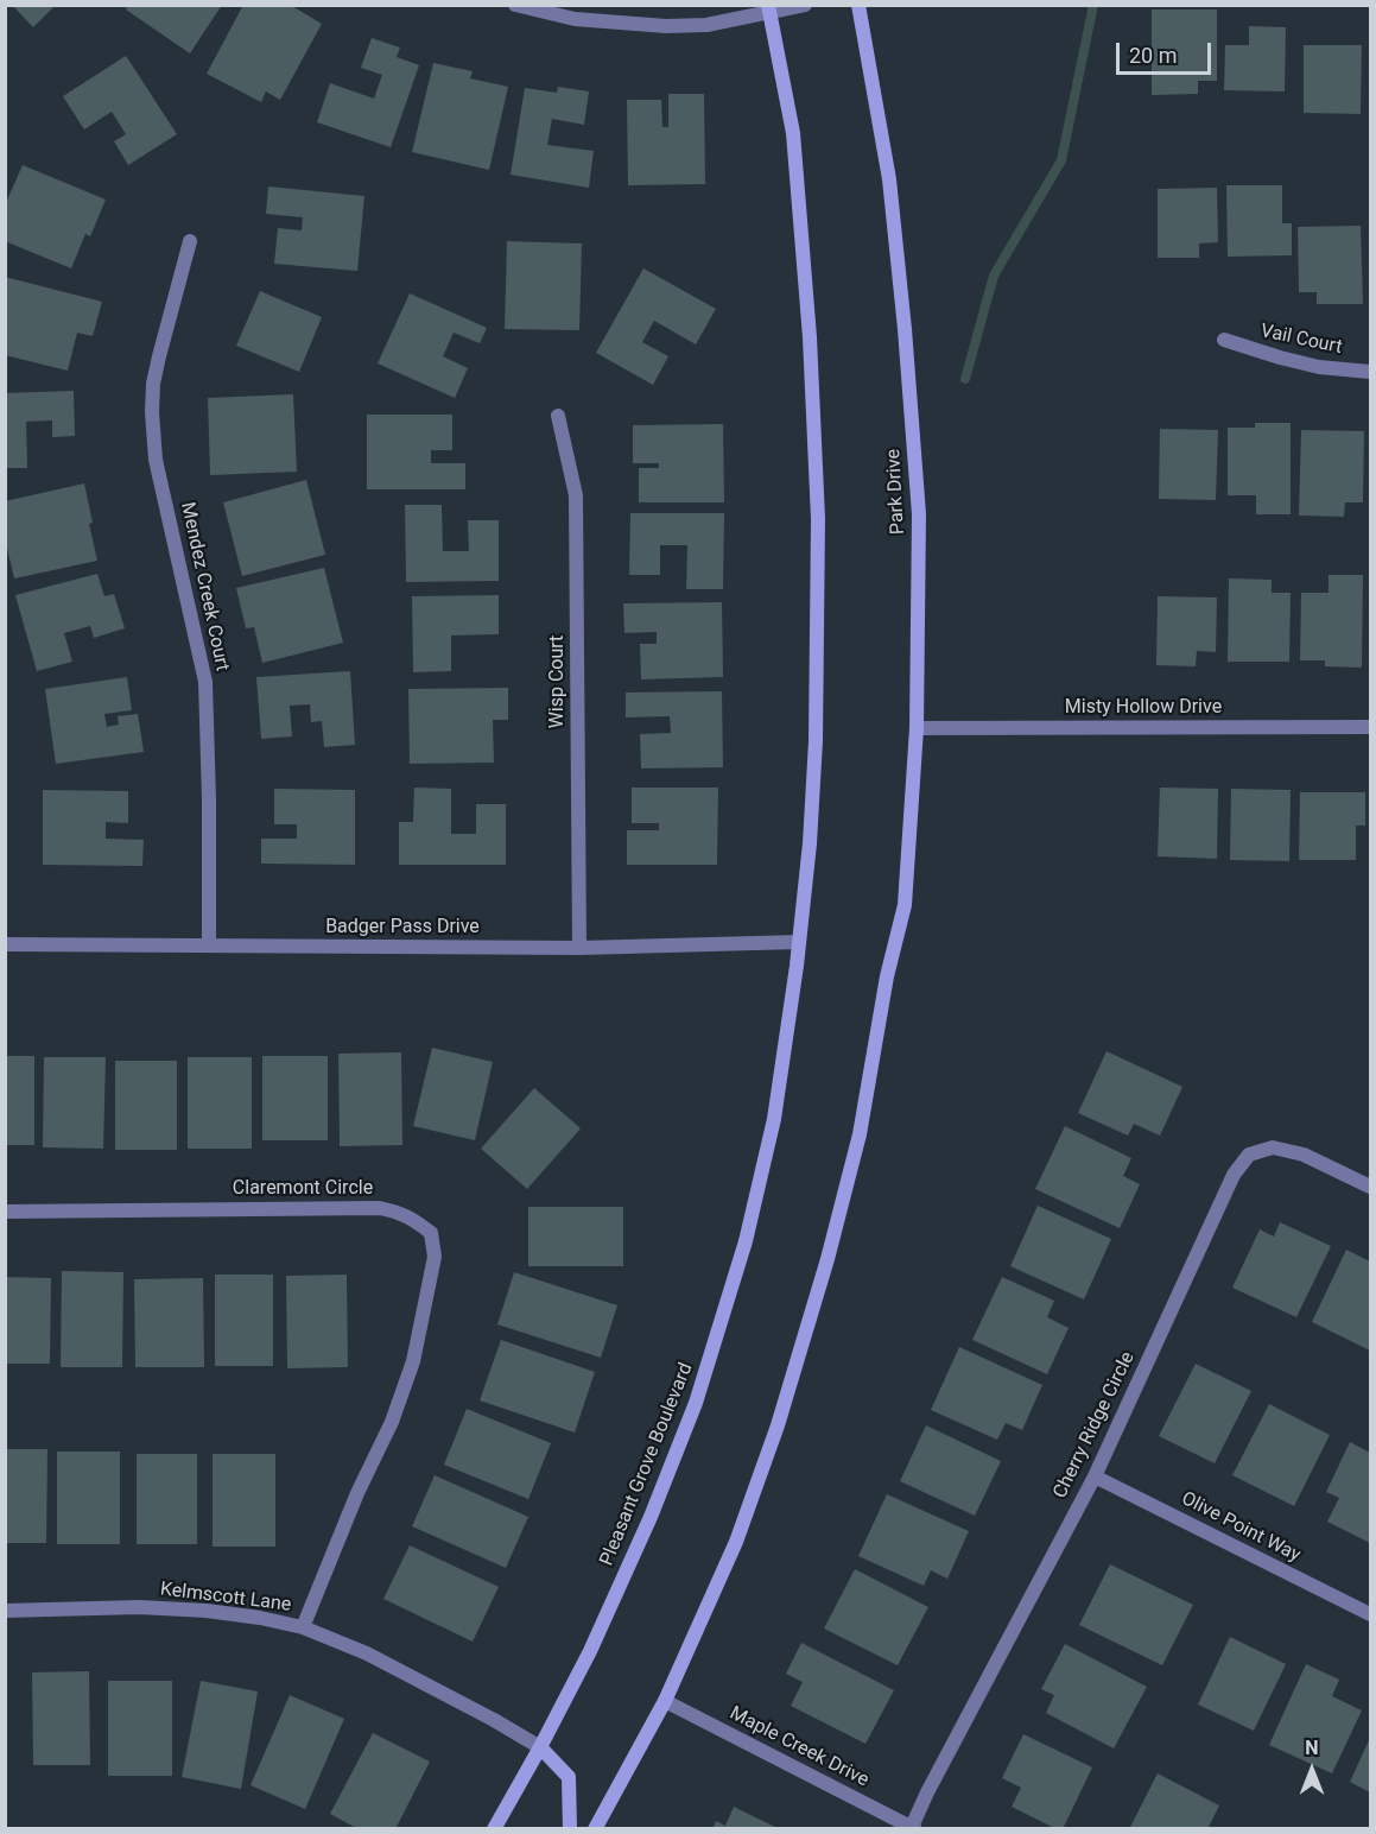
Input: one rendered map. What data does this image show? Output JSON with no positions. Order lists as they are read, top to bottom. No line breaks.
{"streets":{"main road":["Park Drive","Pleasant Grove Boulevard"],"street":["Vail Court","Mendez Creek Court","Wisp Court","Misty Hollow Drive","Badger Pass Drive","Claremont Circle","Cherry Ridge Circle","Olive Point Way","Kelmscott Lane","Maple Creek Drive"]},"crossings":[["Park Drive","Misty Hollow Drive"],["Park Drive","Maple Creek Drive"],["Mendez Creek Court","Badger Pass Drive"],["Wisp Court","Badger Pass Drive"],["Badger Pass Drive","Pleasant Grove Boulevard"],["Claremont Circle","Kelmscott Lane"],["Cherry Ridge Circle","Olive Point Way"],["Cherry Ridge Circle","Maple Creek Drive"],["Pleasant Grove Boulevard","Kelmscott Lane"]],"scale_bar":"20 m","north":"top"}
